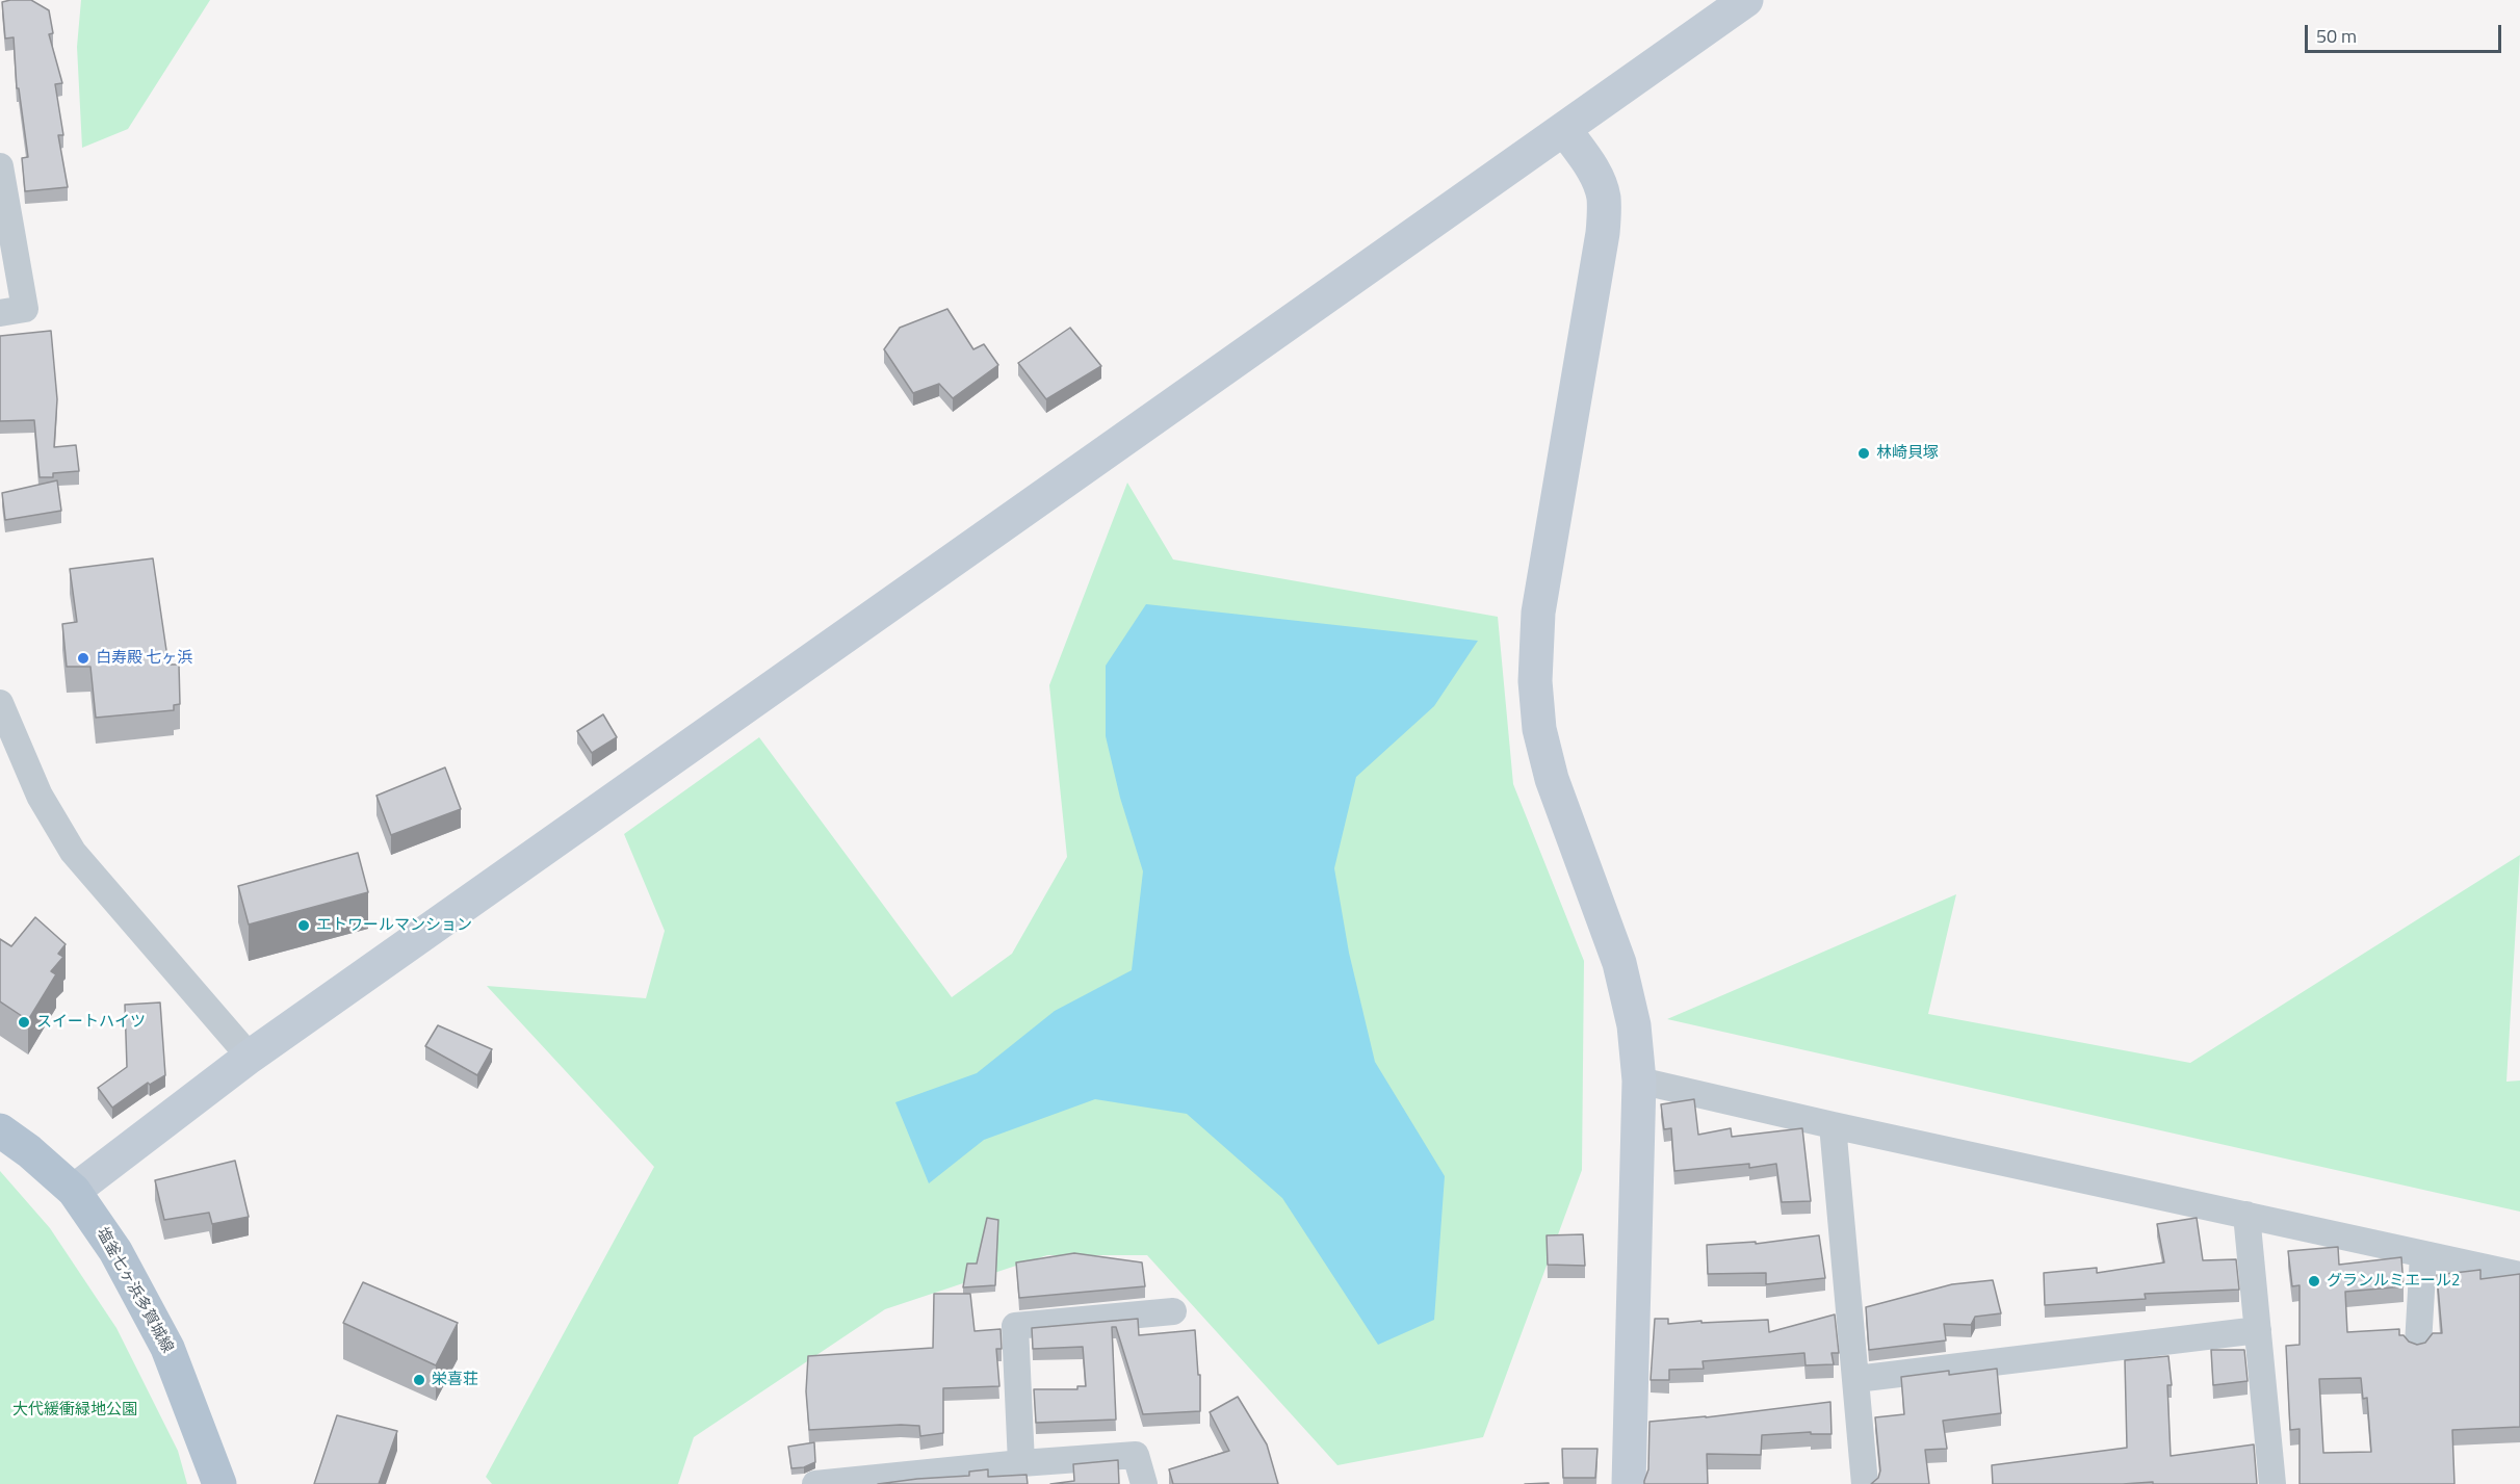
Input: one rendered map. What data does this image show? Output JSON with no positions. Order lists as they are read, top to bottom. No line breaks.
{"streets":{"main road":["塩釜七ヶ浜多賀城線"]},"parks":["大代緩衝緑地公園"],"places":["林崎貝塚","白寿殿 七ヶ浜","エトワールマンション","スイートハイツ","グランルミエール2","栄喜荘"],"scale_bar":"50 m"}
